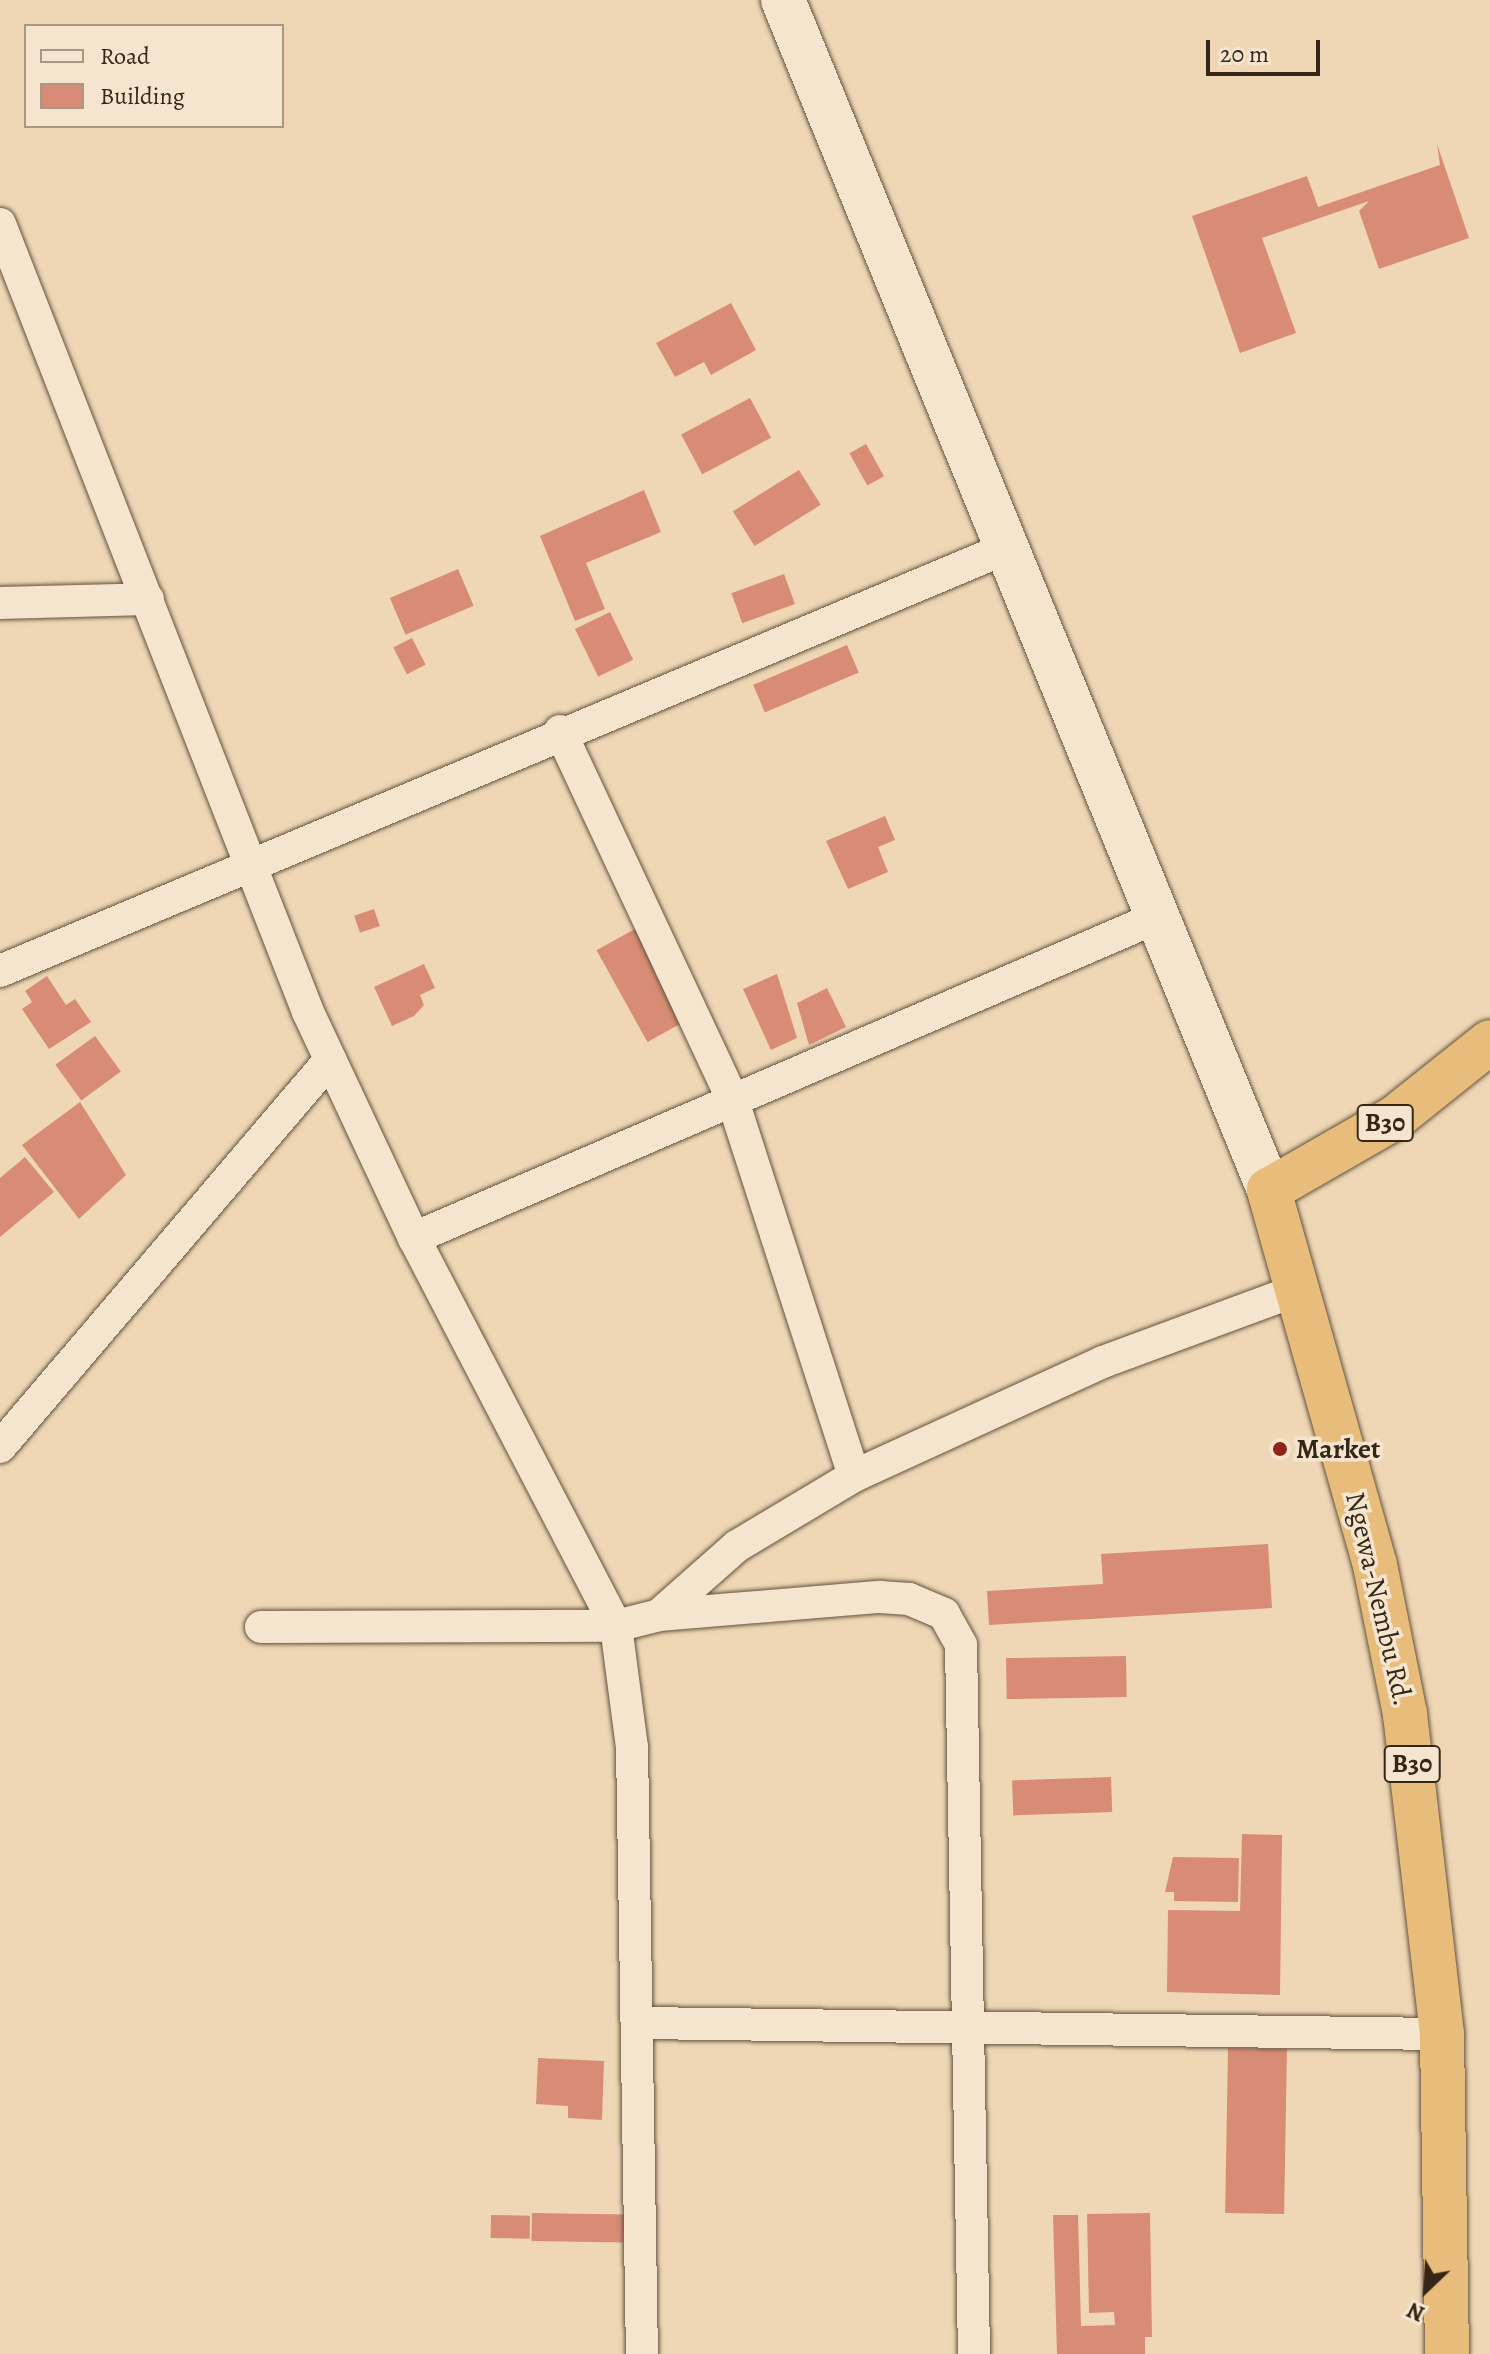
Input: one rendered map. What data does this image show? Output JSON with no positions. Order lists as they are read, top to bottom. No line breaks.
{"streets":{"highway":["B30","Ngewa-Nembu Rd."]},"crossings":[["B30","Ngewa-Nembu Rd."]],"places":["Market"],"legend":["Road","Building"],"scale_bar":"20 m","north":"bottom left"}
